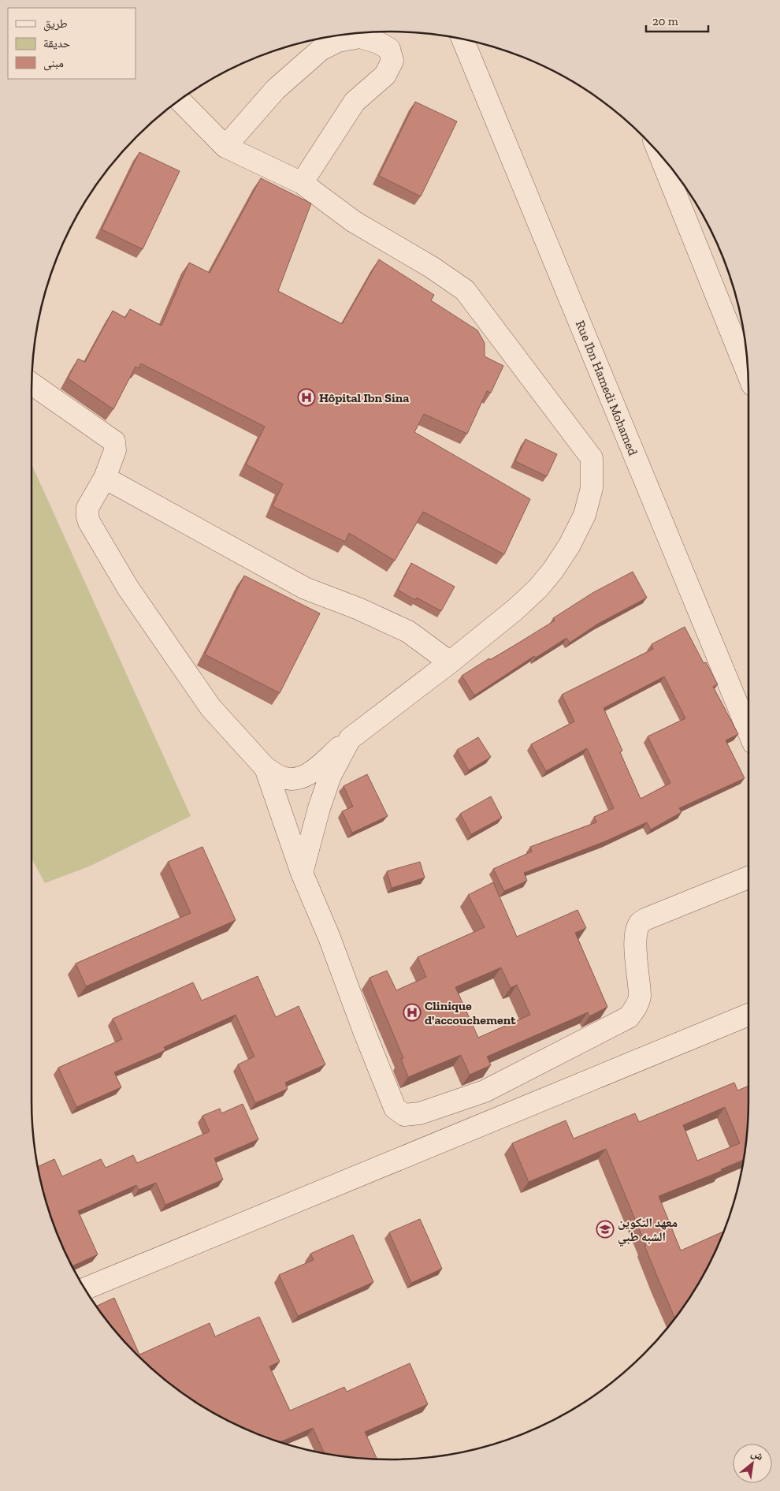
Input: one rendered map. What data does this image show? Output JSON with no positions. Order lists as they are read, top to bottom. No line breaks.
{"streets":{"street":["Rue Ibn Hamedi Mohamed"]},"places":{"hospital":["Hôpital Ibn Sina","Clinique d'accouchement"],"school or university":["معهد التكوين الشبه طبي"]},"legend":["طريق","حديقة","مبنى"],"scale_bar":"20 m","north":"top right"}
